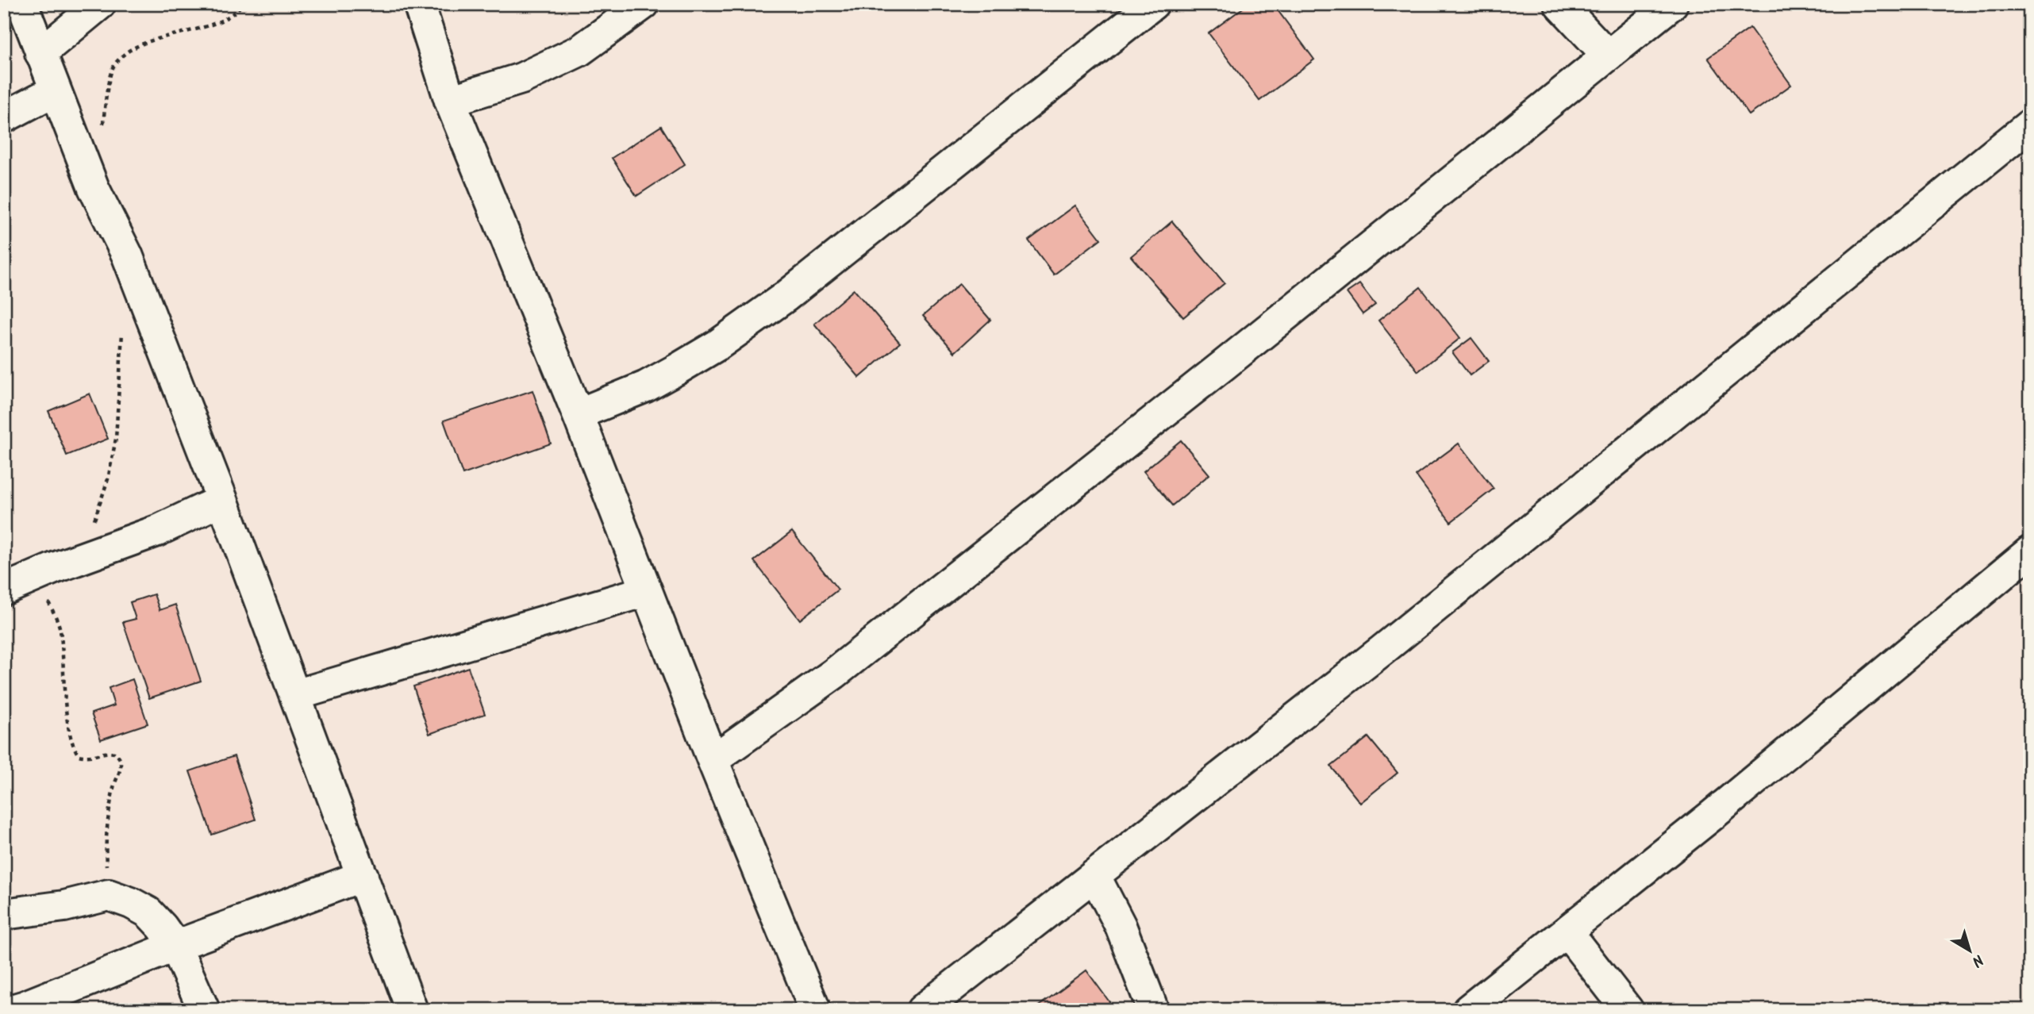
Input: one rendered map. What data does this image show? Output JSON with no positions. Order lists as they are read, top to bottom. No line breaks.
{"north":"bottom right"}
